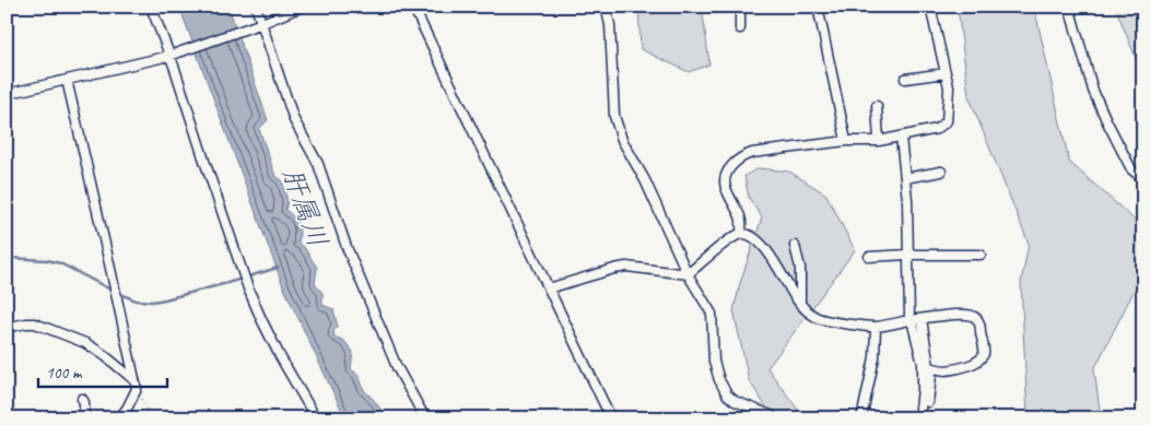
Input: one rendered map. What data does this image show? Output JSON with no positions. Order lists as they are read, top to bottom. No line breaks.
{"water":["肝属川"],"scale_bar":"100 m"}
